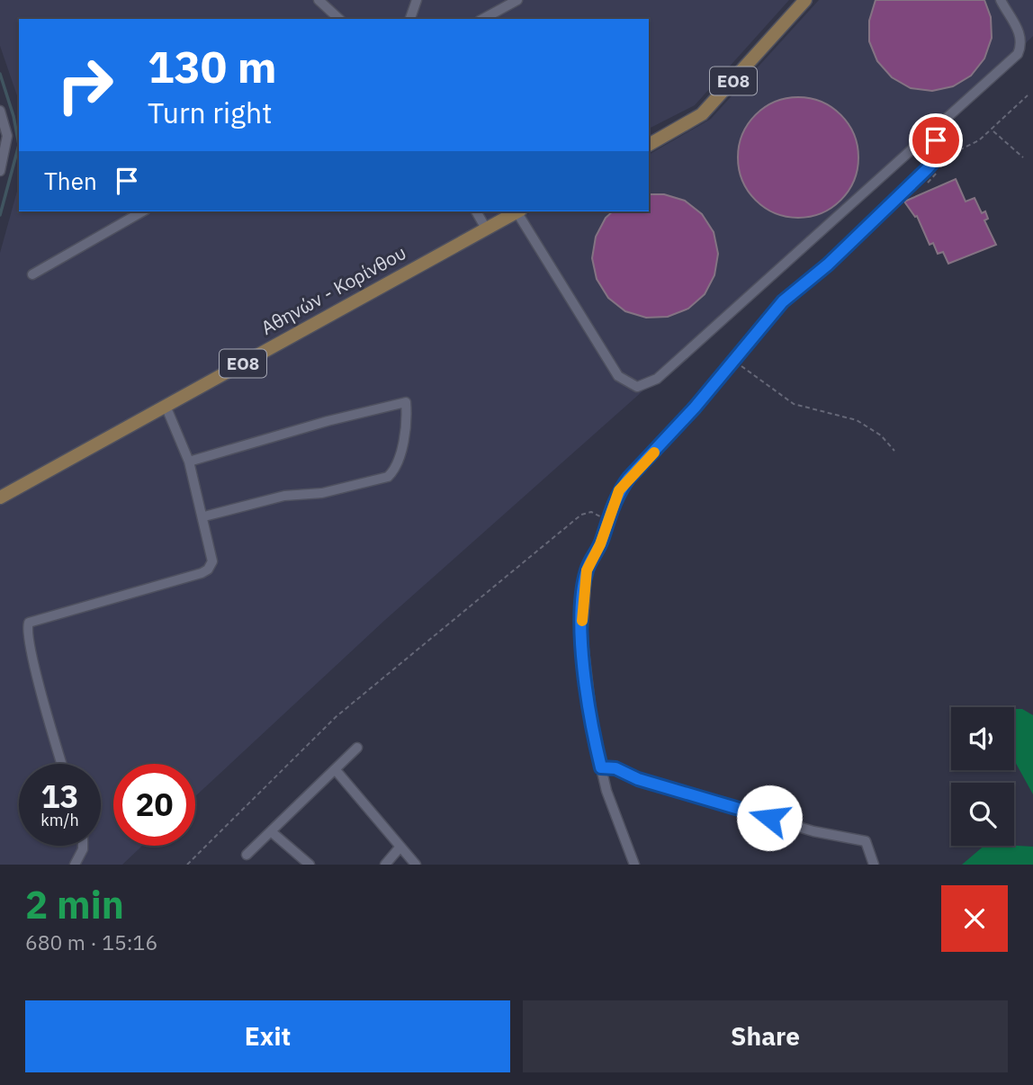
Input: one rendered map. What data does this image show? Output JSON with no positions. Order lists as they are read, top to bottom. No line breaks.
{"streets":{"main road":["ΕΟ8","Αθηνών - Κορίνθου"]},"page":{"turn":["130 m","Turn right"],"then":"Then","speed":"13 km/h","limit":"20","heading":["2 min","680 m · 15:16"],"buttons":["Exit","Share"]}}
